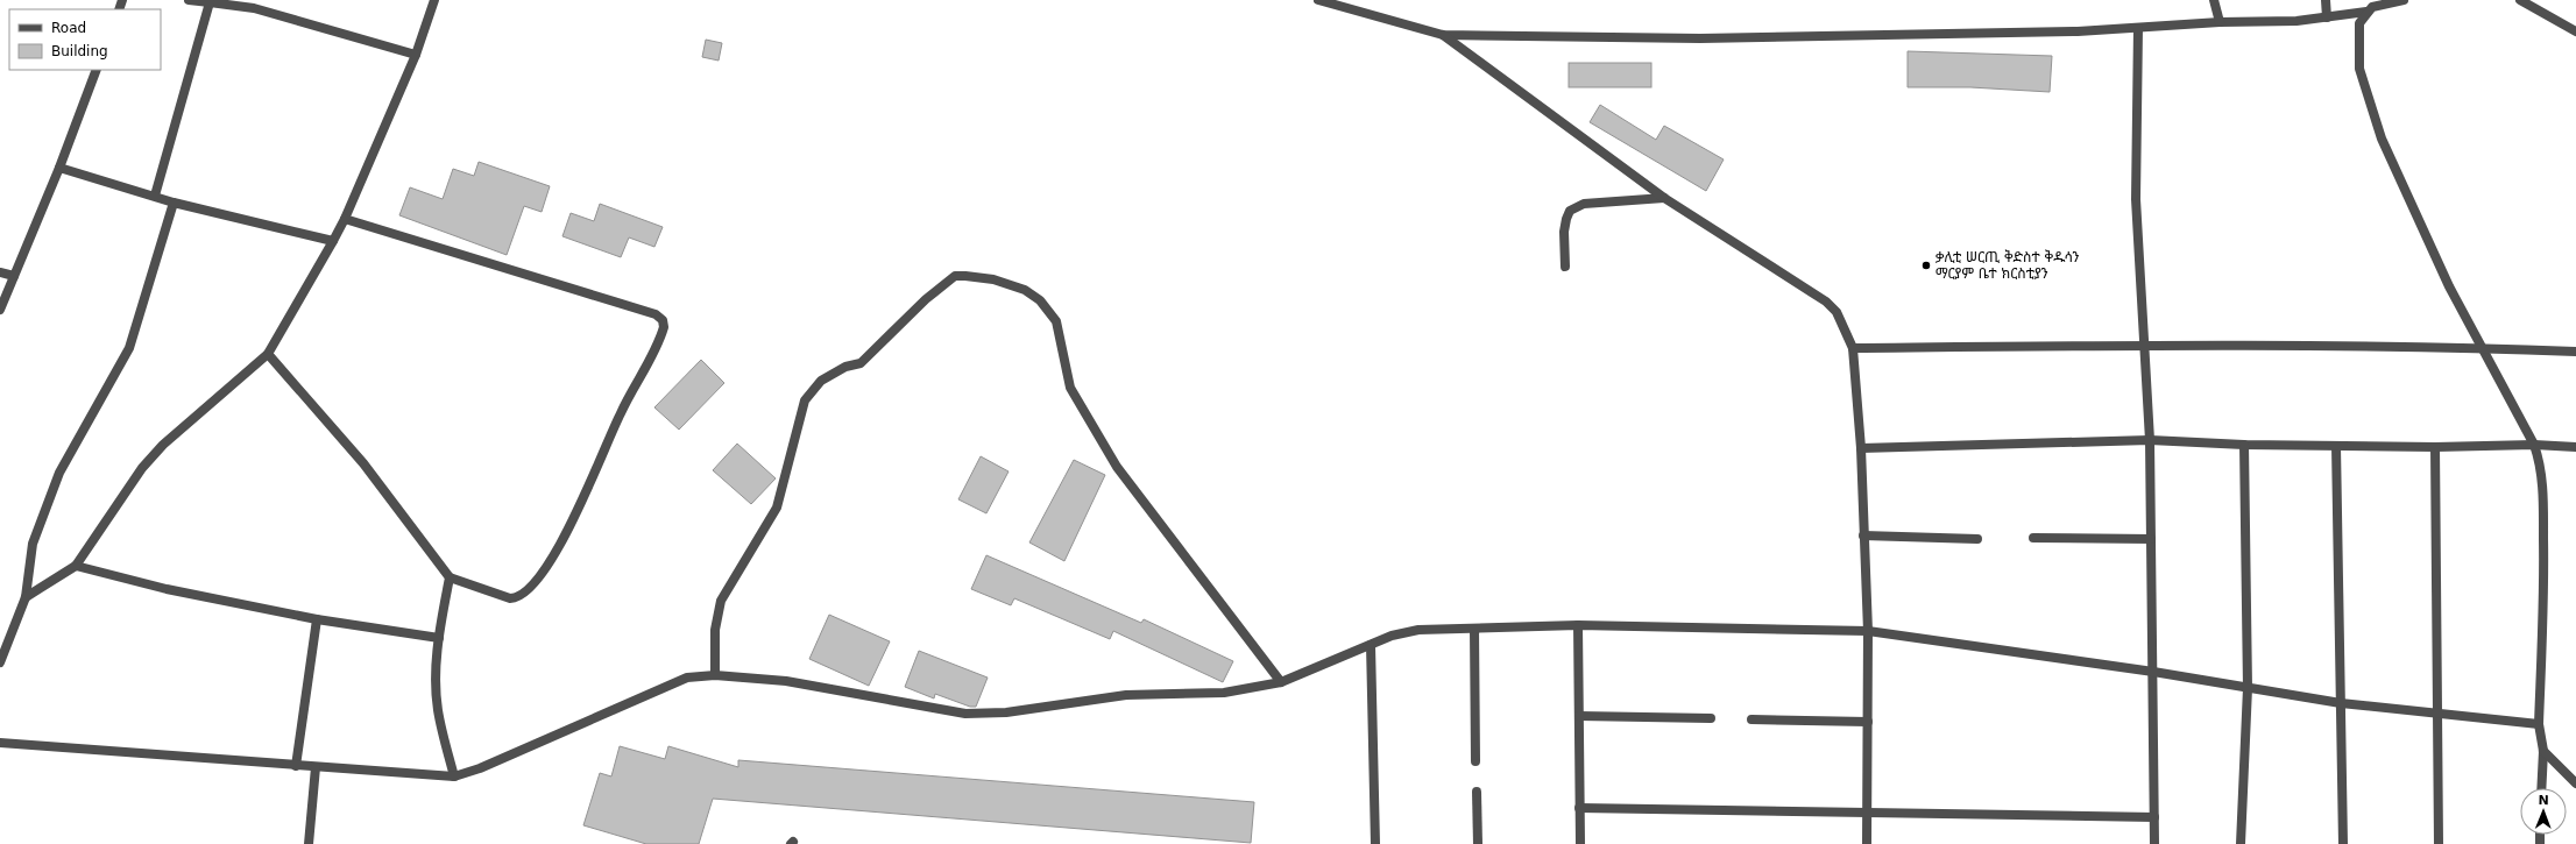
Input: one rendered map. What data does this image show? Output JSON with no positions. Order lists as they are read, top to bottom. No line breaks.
{"places":["ቃሊቲ ሠርጢ ቅድስተ ቅዱሳን ማርያም ቤተ ክርስቲያን"],"legend":["Road","Building"],"north":"top"}
